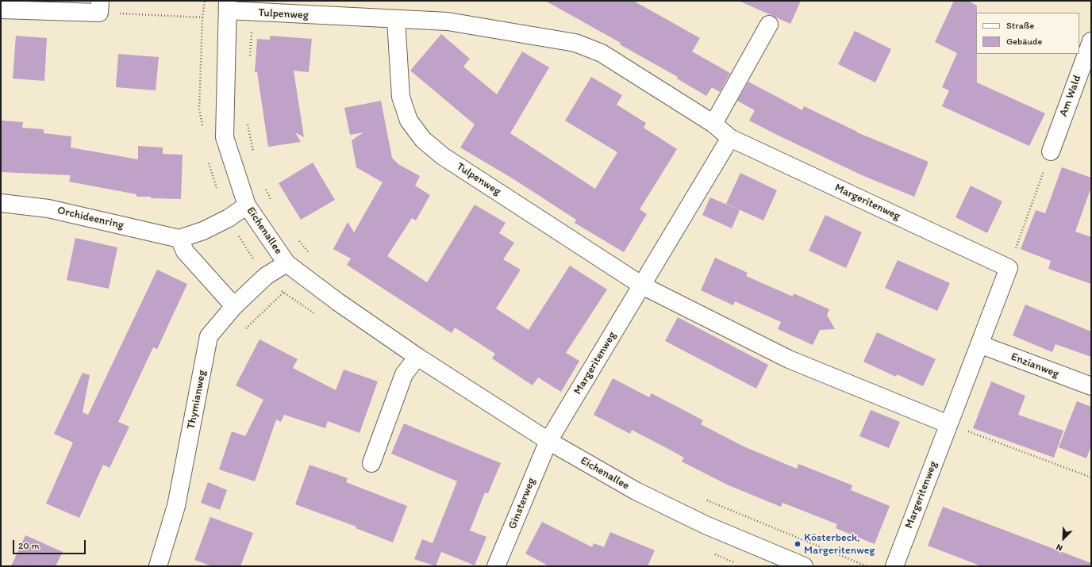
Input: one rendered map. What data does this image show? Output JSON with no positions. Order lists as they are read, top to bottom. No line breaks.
{"streets":{"street":["Tulpenweg","Am Wald","Margeritenweg","Orchideenring","Eichenallee","Enzianweg","Thymianweg","Ginsterweg"]},"crossings":[["Tulpenweg","Margeritenweg"],["Tulpenweg","Eichenallee"],["Margeritenweg","Eichenallee"],["Margeritenweg","Enzianweg"],["Margeritenweg","Ginsterweg"],["Eichenallee","Thymianweg"],["Eichenallee","Ginsterweg"]],"places":["Kösterbeck, Margeritenweg"],"legend":["Straße","Gebäude"],"scale_bar":"20 m","north":"bottom left"}
